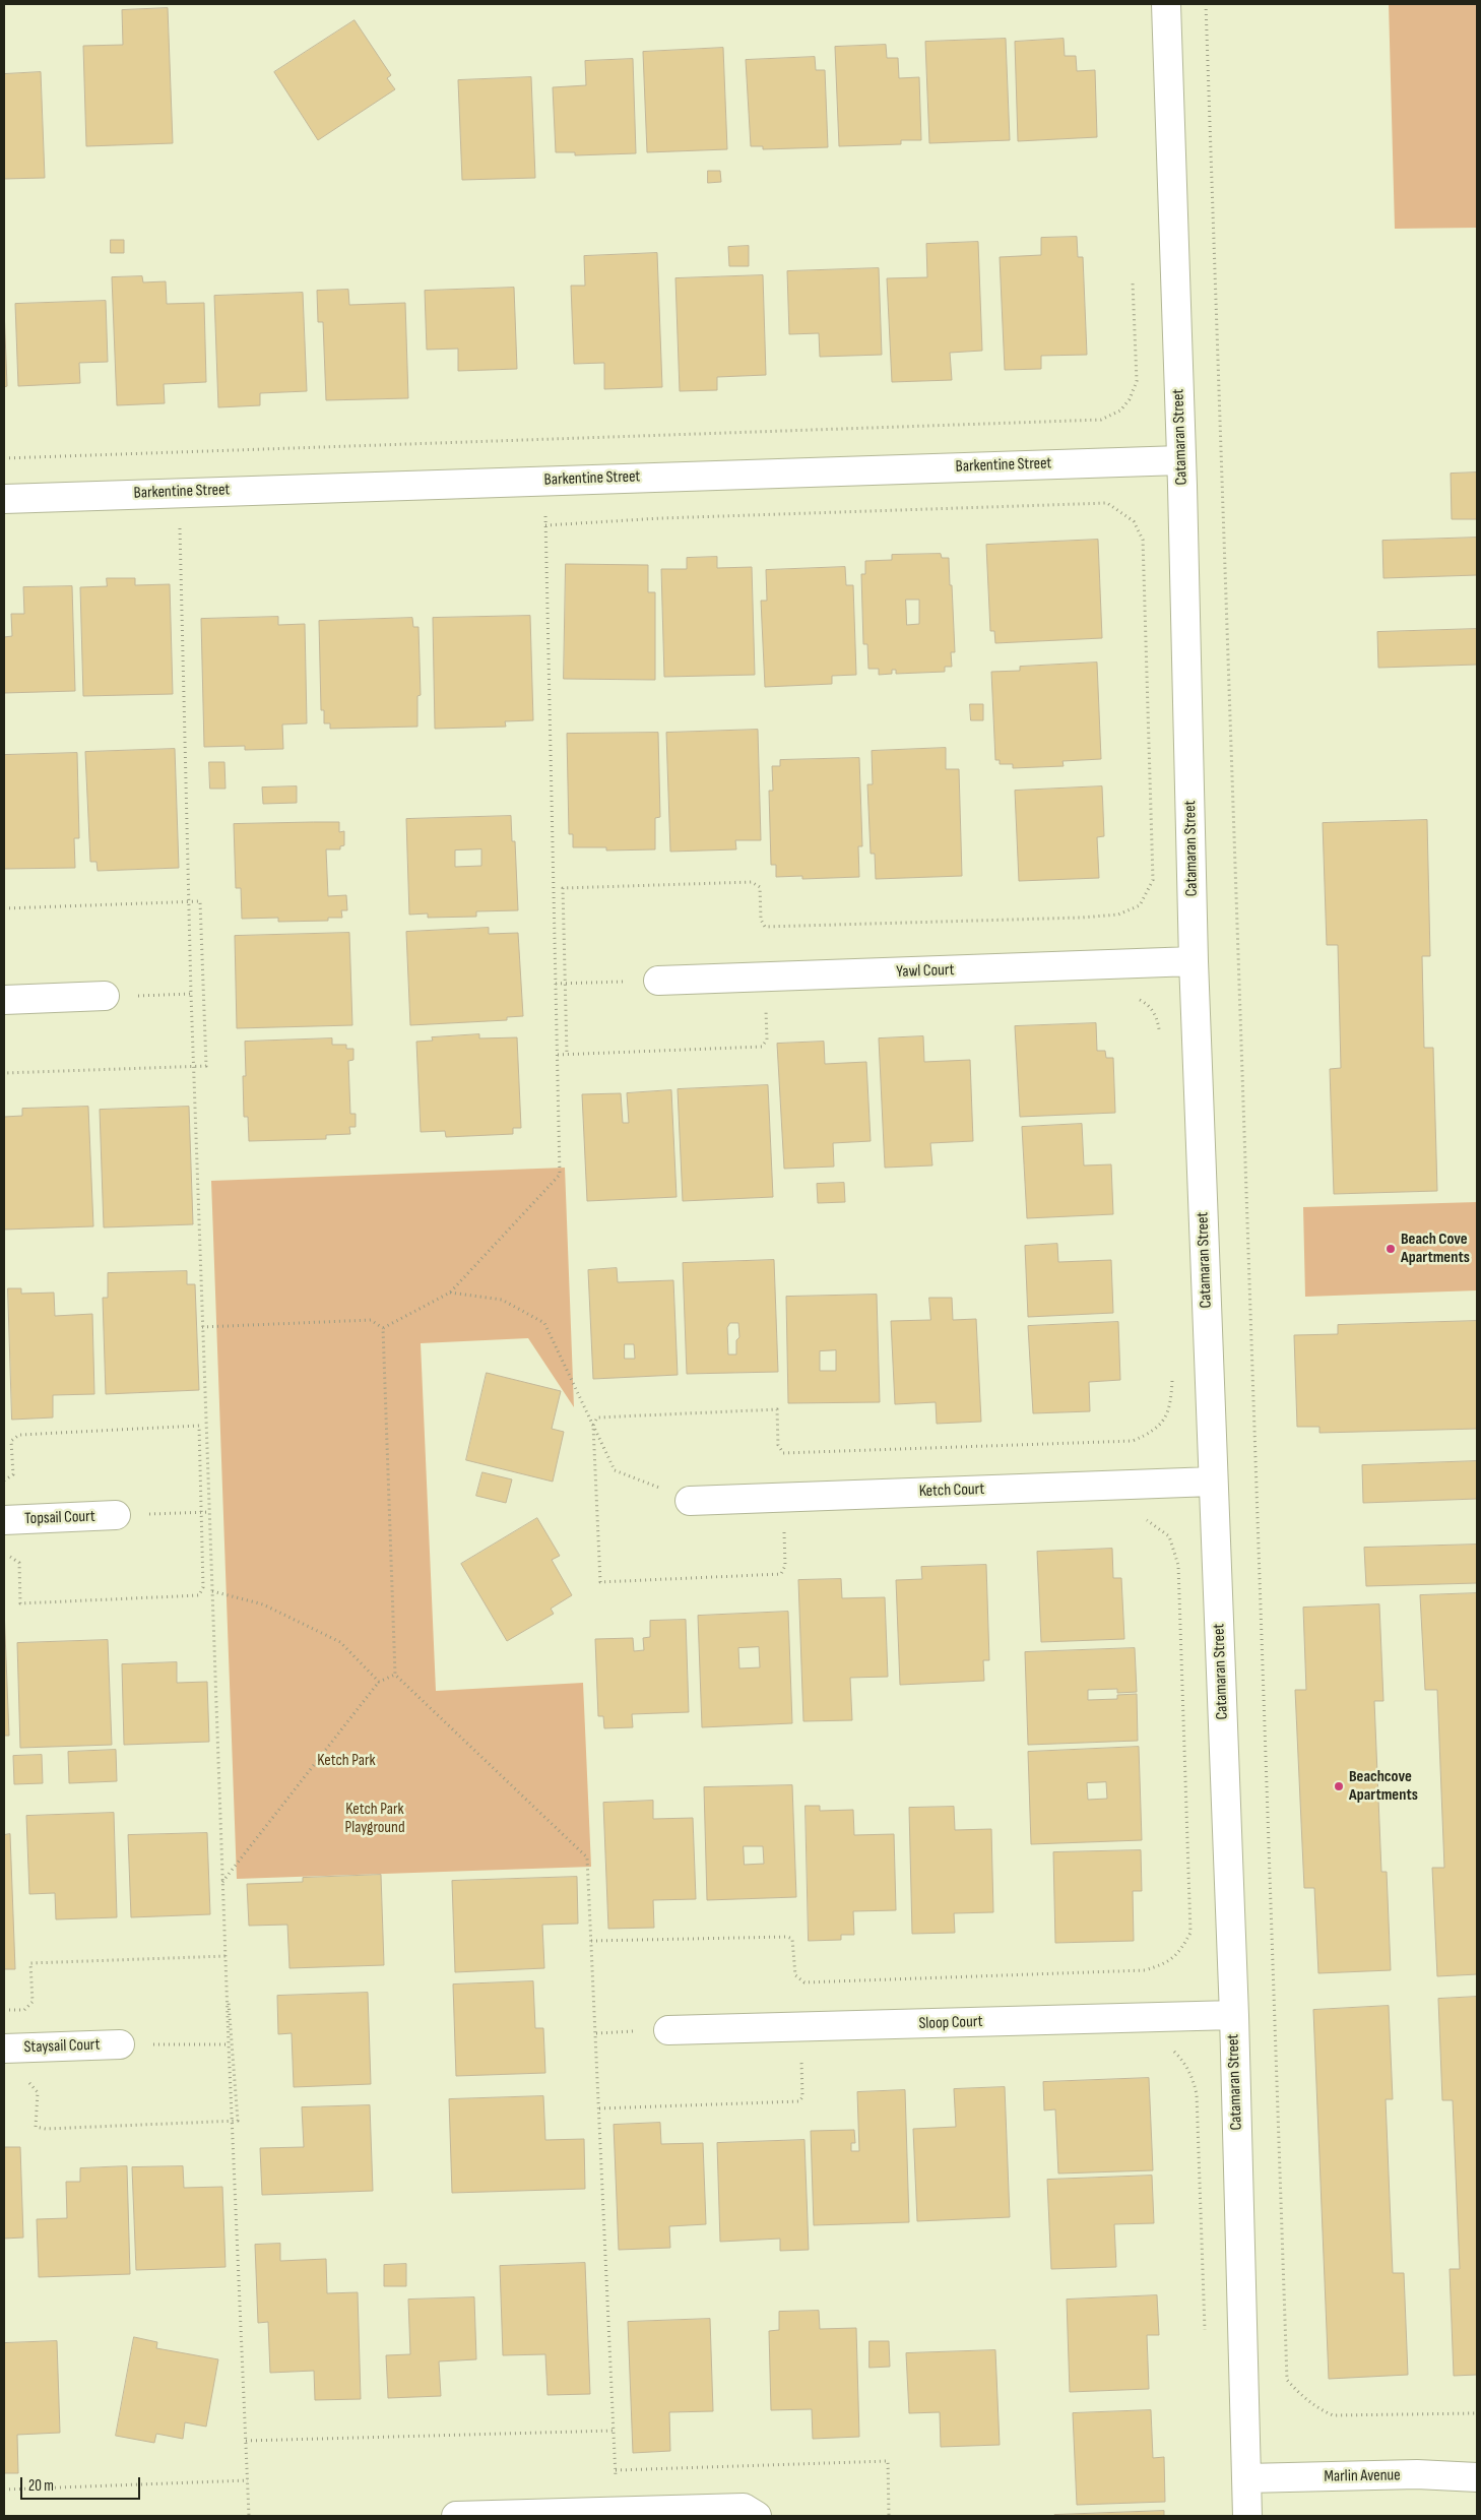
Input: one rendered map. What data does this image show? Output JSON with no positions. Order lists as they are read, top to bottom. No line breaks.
{"streets":{"street":["Catamaran Street","Barkentine Street","Yawl Court","Ketch Court","Topsail Court","Sloop Court","Staysail Court","Marlin Avenue"]},"crossings":[["Catamaran Street","Barkentine Street"],["Catamaran Street","Yawl Court"],["Catamaran Street","Ketch Court"],["Catamaran Street","Sloop Court"],["Catamaran Street","Marlin Avenue"]],"parks":["Ketch Park","Ketch Park Playground"],"places":["Beach Cove Apartments","Beachcove Apartments"],"scale_bar":"20 m"}
